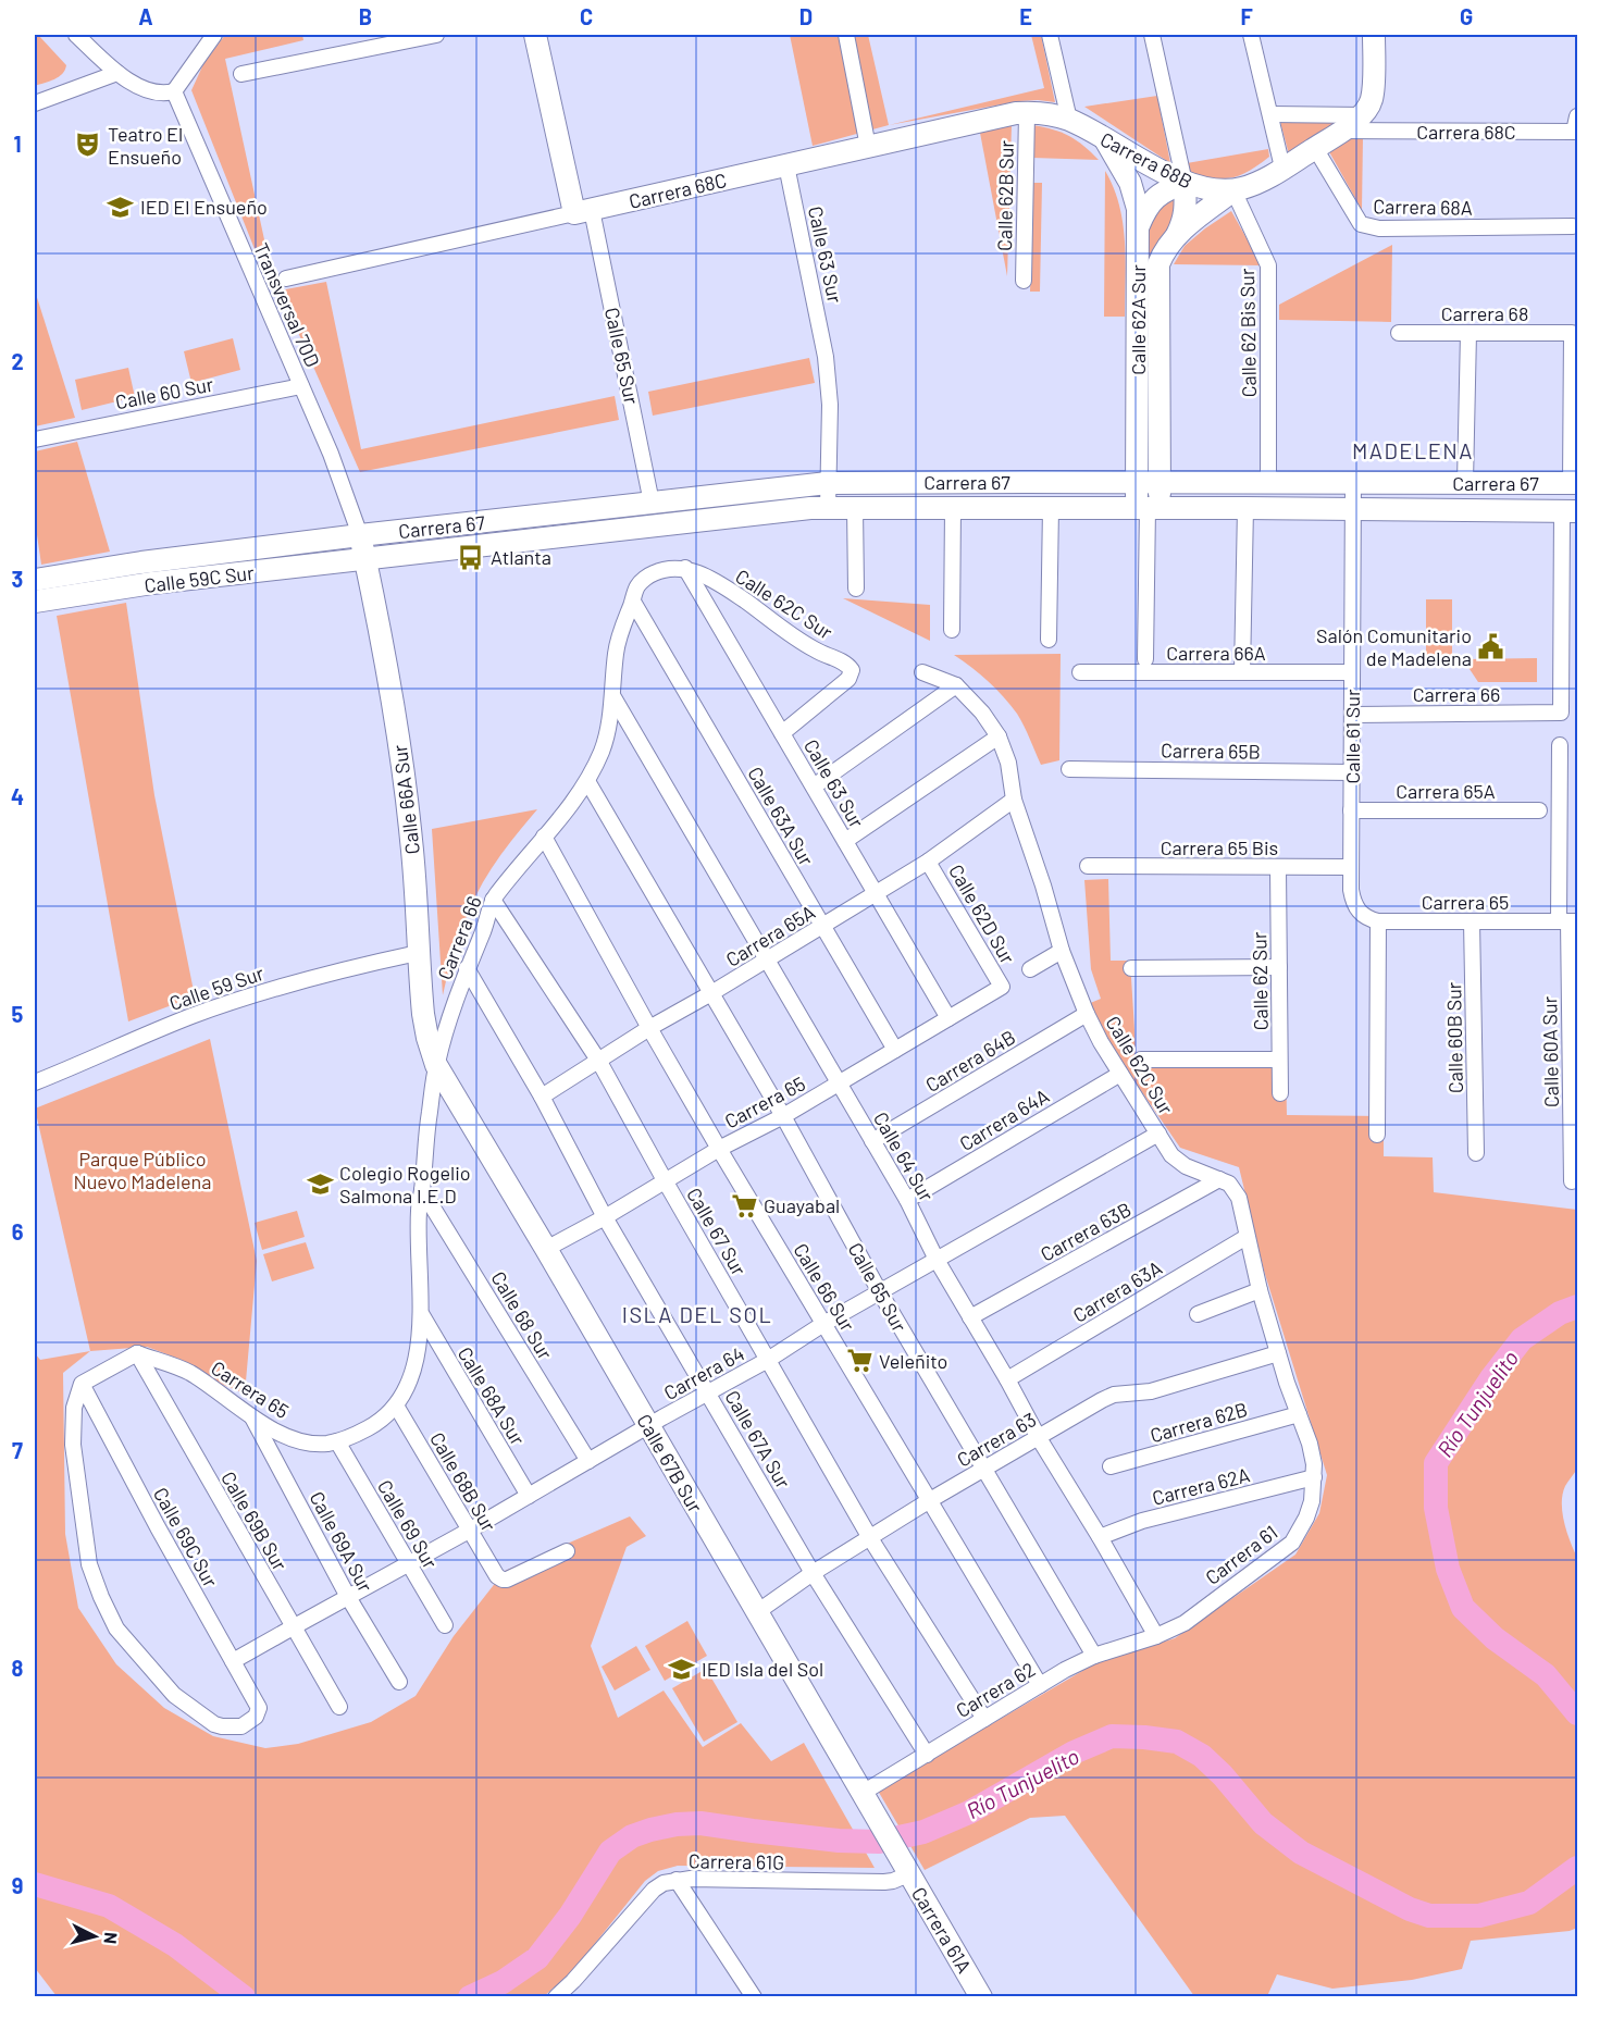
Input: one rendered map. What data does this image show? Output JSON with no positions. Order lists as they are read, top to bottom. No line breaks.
{"streets":{"street":["Carrera 68C","Carrera 68B","Calle 62B Sur","Carrera 68A","Calle 63 Sur","Transversal 70D","Carrera 68","Calle 62A Sur","Calle 62 Bis Sur","Calle 65 Sur","Calle 60 Sur","Carrera 67","Calle 59C Sur","Calle 62C Sur","Carrera 66A","Carrera 66","Calle 61 Sur","Carrera 65B","Carrera 65A","Calle 66A Sur","Calle 63A Sur","Carrera 65 Bis","Carrera 65","Calle 62D Sur","Calle 62 Sur","Calle 59 Sur","Calle 60B Sur","Calle 60A Sur","Carrera 64B","Carrera 64A","Calle 64 Sur","Calle 67 Sur","Carrera 63B","Calle 66 Sur","Carrera 63A","Calle 68 Sur","Carrera 64","Calle 68A Sur","Carrera 62B","Calle 67A Sur","Carrera 63","Calle 67B Sur","Calle 68B Sur","Carrera 62A","Calle 69B Sur","Calle 69 Sur","Calle 69C Sur","Calle 69A Sur","Carrera 61","Carrera 62","Carrera 61G","Carrera 61A"]},"crossings":[["Carrera 68C","Carrera 68B"],["Carrera 68C","Calle 62B Sur"],["Carrera 68C","Calle 63 Sur"],["Carrera 68C","Calle 65 Sur"],["Carrera 68B","Carrera 68A"],["Carrera 68B","Calle 62A Sur"],["Carrera 68B","Calle 62 Bis Sur"],["Calle 63 Sur","Carrera 67"],["Calle 63 Sur","Calle 62C Sur"],["Calle 63 Sur","Carrera 66"],["Calle 63 Sur","Carrera 65A"],["Calle 63 Sur","Carrera 65"],["Transversal 70D","Calle 60 Sur"],["Transversal 70D","Carrera 67"],["Transversal 70D","Calle 59C Sur"],["Transversal 70D","Calle 66A Sur"],["Carrera 68","Carrera 67"],["Carrera 68","Carrera 66"],["Calle 62A Sur","Calle 62 Bis Sur"],["Calle 62A Sur","Carrera 67"],["Calle 62 Bis Sur","Carrera 67"],["Calle 65 Sur","Carrera 67"],["Calle 65 Sur","Carrera 66"],["Calle 65 Sur","Carrera 65A"],["Calle 65 Sur","Carrera 65"],["Calle 65 Sur","Carrera 64"],["Calle 65 Sur","Carrera 63"],["Calle 65 Sur","Carrera 62"],["Carrera 67","Calle 59C Sur"],["Carrera 67","Carrera 66"],["Carrera 67","Calle 61 Sur"],["Carrera 67","Calle 66A Sur"],["Calle 59C Sur","Calle 66A Sur"],["Calle 62C Sur","Carrera 66"],["Calle 62C Sur","Carrera 65A"],["Calle 62C Sur","Carrera 64B"],["Calle 62C Sur","Carrera 64A"],["Calle 62C Sur","Carrera 63B"],["Calle 62C Sur","Carrera 63A"],["Calle 62C Sur","Carrera 64"],["Calle 62C Sur","Carrera 62B"],["Calle 62C Sur","Carrera 63"],["Calle 62C Sur","Carrera 62A"],["Calle 62C Sur","Carrera 61"],["Carrera 66A","Calle 61 Sur"],["Carrera 66","Calle 61 Sur"],["Carrera 66","Calle 66A Sur"],["Carrera 66","Calle 63A Sur"],["Carrera 66","Carrera 65"],["Carrera 66","Calle 64 Sur"],["Carrera 66","Calle 67 Sur"],["Carrera 66","Calle 66 Sur"],["Carrera 66","Calle 68 Sur"],["Carrera 66","Calle 68A Sur"],["Carrera 66","Calle 67A Sur"],["Carrera 66","Calle 67B Sur"],["Calle 61 Sur","Carrera 65B"],["Calle 61 Sur","Carrera 65A"],["Calle 61 Sur","Carrera 65 Bis"],["Calle 61 Sur","Carrera 65"],["Carrera 65A","Calle 63A Sur"],["Carrera 65A","Calle 62D Sur"],["Carrera 65A","Calle 64 Sur"],["Carrera 65A","Calle 67 Sur"],["Carrera 65A","Calle 66 Sur"],["Carrera 65A","Calle 67A Sur"],["Calle 66A Sur","Calle 59 Sur"],["Calle 66A Sur","Calle 67B Sur"],["Calle 63A Sur","Carrera 65"],["Carrera 65 Bis","Calle 62 Sur"],["Carrera 65","Calle 62D Sur"],["Carrera 65","Calle 60B Sur"],["Carrera 65","Calle 60A Sur"],["Carrera 65","Calle 64 Sur"],["Carrera 65","Calle 67 Sur"],["Carrera 65","Calle 66 Sur"],["Carrera 65","Calle 68A Sur"],["Carrera 65","Calle 67A Sur"],["Carrera 65","Calle 67B Sur"],["Carrera 65","Calle 68B Sur"],["Carrera 65","Calle 69B Sur"],["Carrera 65","Calle 69 Sur"],["Carrera 65","Calle 69A Sur"],["Carrera 64B","Calle 64 Sur"],["Carrera 64A","Calle 64 Sur"],["Calle 64 Sur","Carrera 63B"],["Calle 64 Sur","Carrera 63A"],["Calle 64 Sur","Carrera 64"],["Calle 64 Sur","Carrera 63"],["Calle 64 Sur","Carrera 62A"],["Calle 64 Sur","Carrera 61"],["Calle 64 Sur","Carrera 62"],["Calle 67 Sur","Carrera 64"],["Calle 67 Sur","Carrera 63"],["Calle 67 Sur","Carrera 62"],["Calle 66 Sur","Carrera 64"],["Calle 66 Sur","Carrera 63"],["Calle 66 Sur","Carrera 62"],["Calle 68 Sur","Carrera 64"],["Carrera 64","Calle 68A Sur"],["Carrera 64","Calle 67A Sur"],["Carrera 64","Calle 67B Sur"],["Carrera 64","Calle 68B Sur"],["Carrera 64","Calle 69B Sur"],["Carrera 64","Calle 69 Sur"],["Carrera 64","Calle 69C Sur"],["Carrera 64","Calle 69A Sur"],["Calle 67A Sur","Carrera 63"],["Calle 67A Sur","Carrera 62"],["Carrera 63","Calle 67B Sur"],["Calle 67B Sur","Carrera 62"],["Calle 67B Sur","Carrera 61G"],["Calle 67B Sur","Carrera 61A"],["Carrera 62A","Carrera 61"],["Carrera 61","Carrera 62"],["Carrera 61G","Carrera 61A"]],"districts":["MADELENA","ISLA DEL SOL"],"water":["Río Tunjuelito"],"parks":["Parque Público Nuevo Madelena"],"places":{"theatre":["Teatro El Ensueño"],"school or university":["IED El Ensueño","Colegio Rogelio Salmona I.E.D","IED Isla del Sol"],"bus stop":["Atlanta"],"public building":["Salón Comunitario de Madelena"],"supermarket":["Guayabal","Veleñito"]},"north":"right","grid":{"columns":["A","B","C","D","E","F","G"],"rows":["1","2","3","4","5","6","7","8","9"]}}
